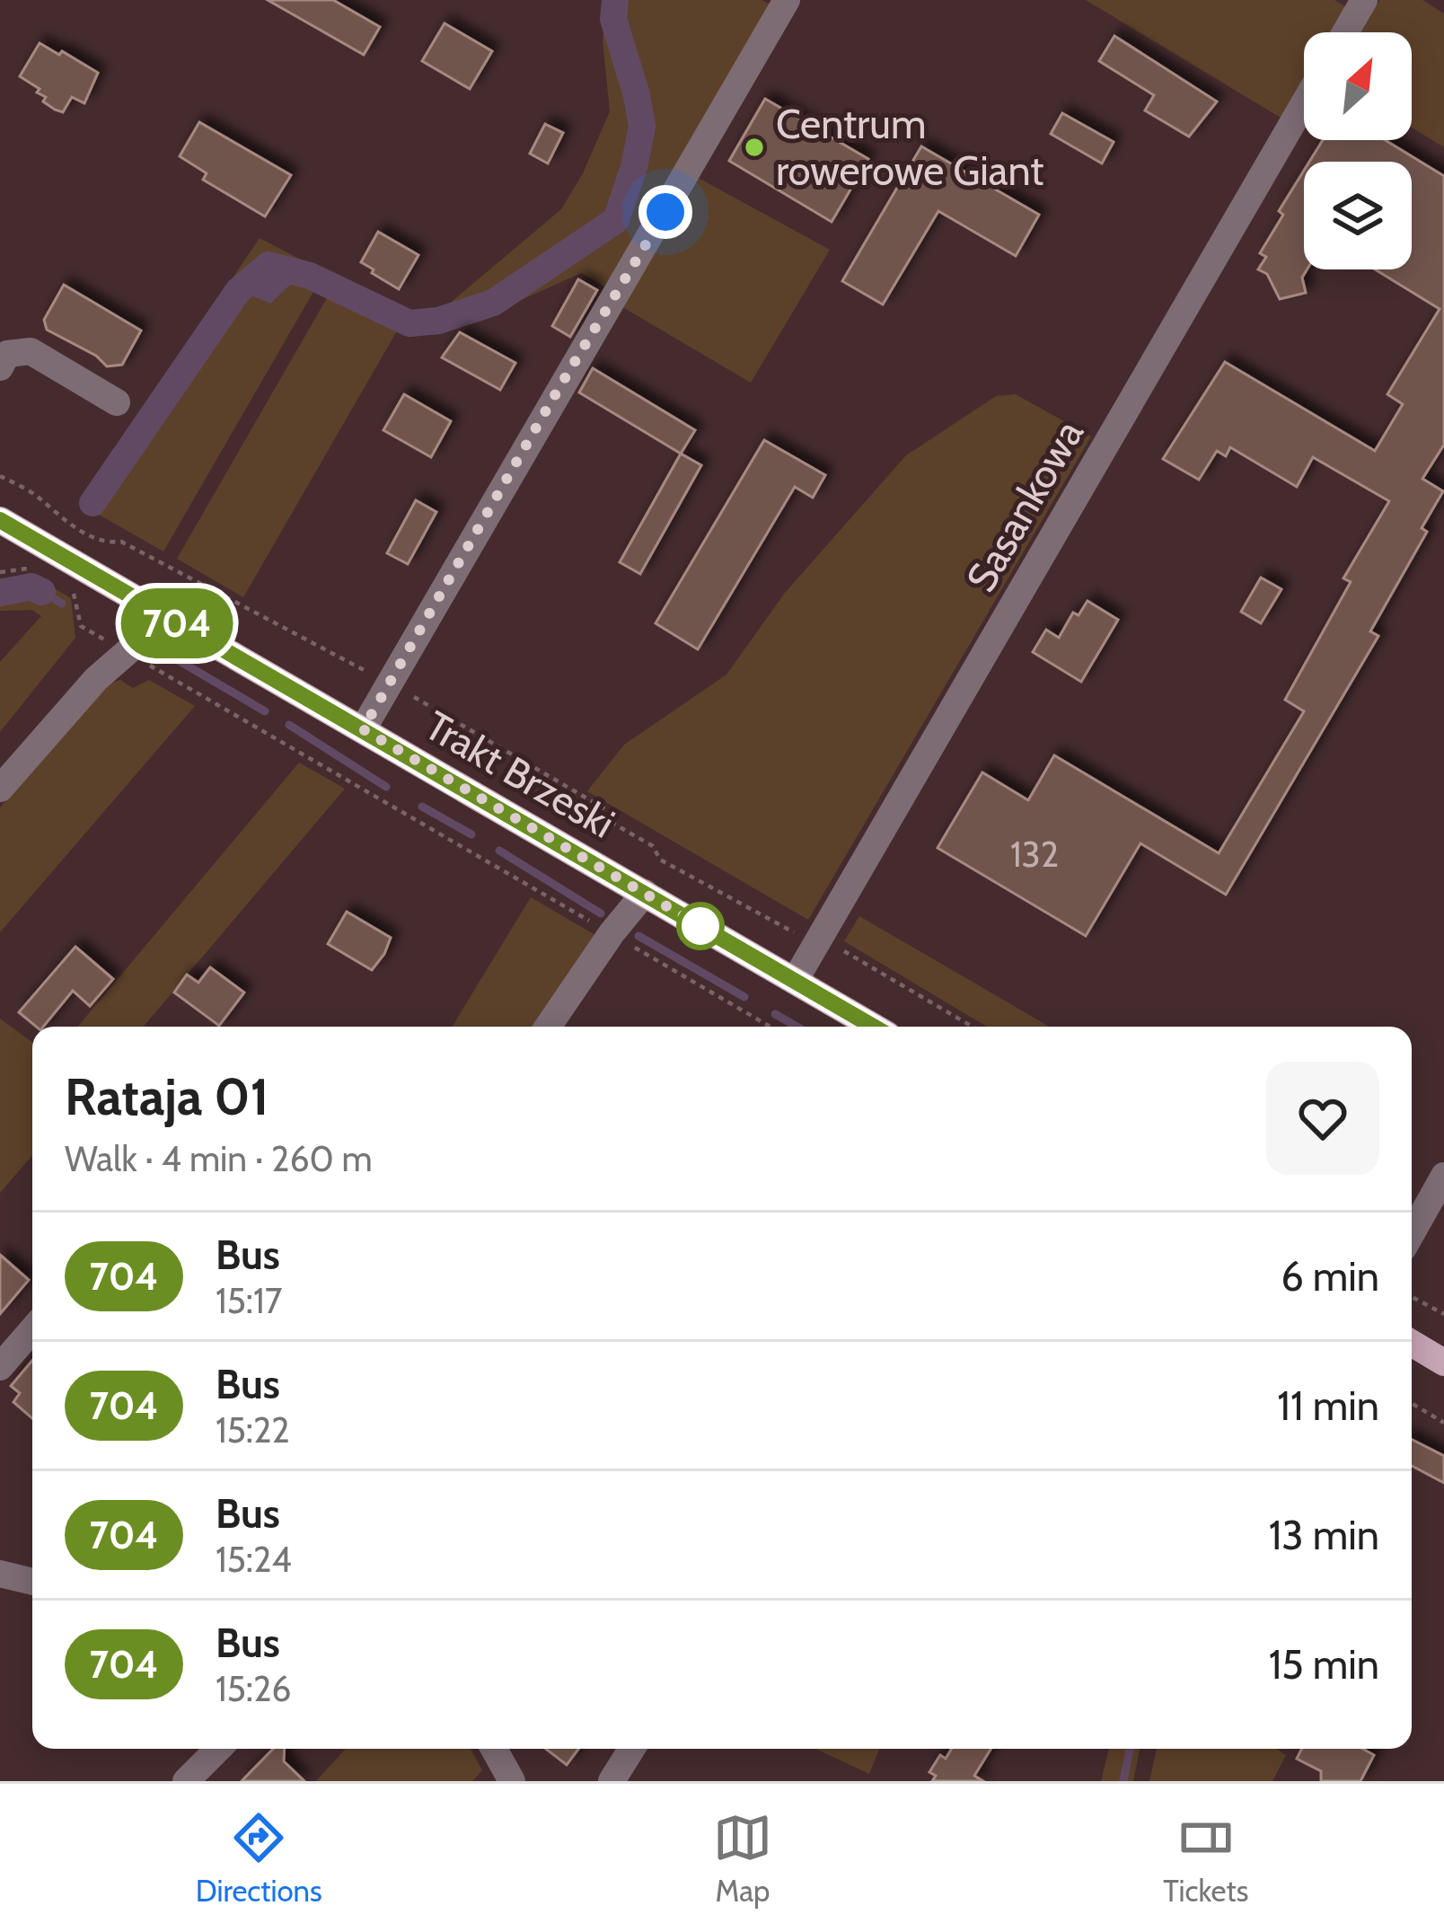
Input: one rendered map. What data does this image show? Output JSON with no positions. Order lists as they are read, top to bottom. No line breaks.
{"streets":{"main road":["Trakt Brzeski"],"street":["Sasankowa"]},"crossings":[["Sasankowa","Trakt Brzeski"]],"places":["Centrum rowerowe Giant"],"lines":["bus line 704"],"house_numbers":["132"],"north":"top right","page":{"on_map":"704","heading":["Rataja 01","Walk · 4 min · 260 m"],"list":[{"mark":"704","name":"Bus","note":"15:17","value":"6 min"},{"mark":"704","name":"Bus","note":"15:22","value":"11 min"},{"mark":"704","name":"Bus","note":"15:24","value":"13 min"},{"mark":"704","name":"Bus","note":"15:26","value":"15 min"}],"tabs":["Directions","Map","Tickets"]}}
